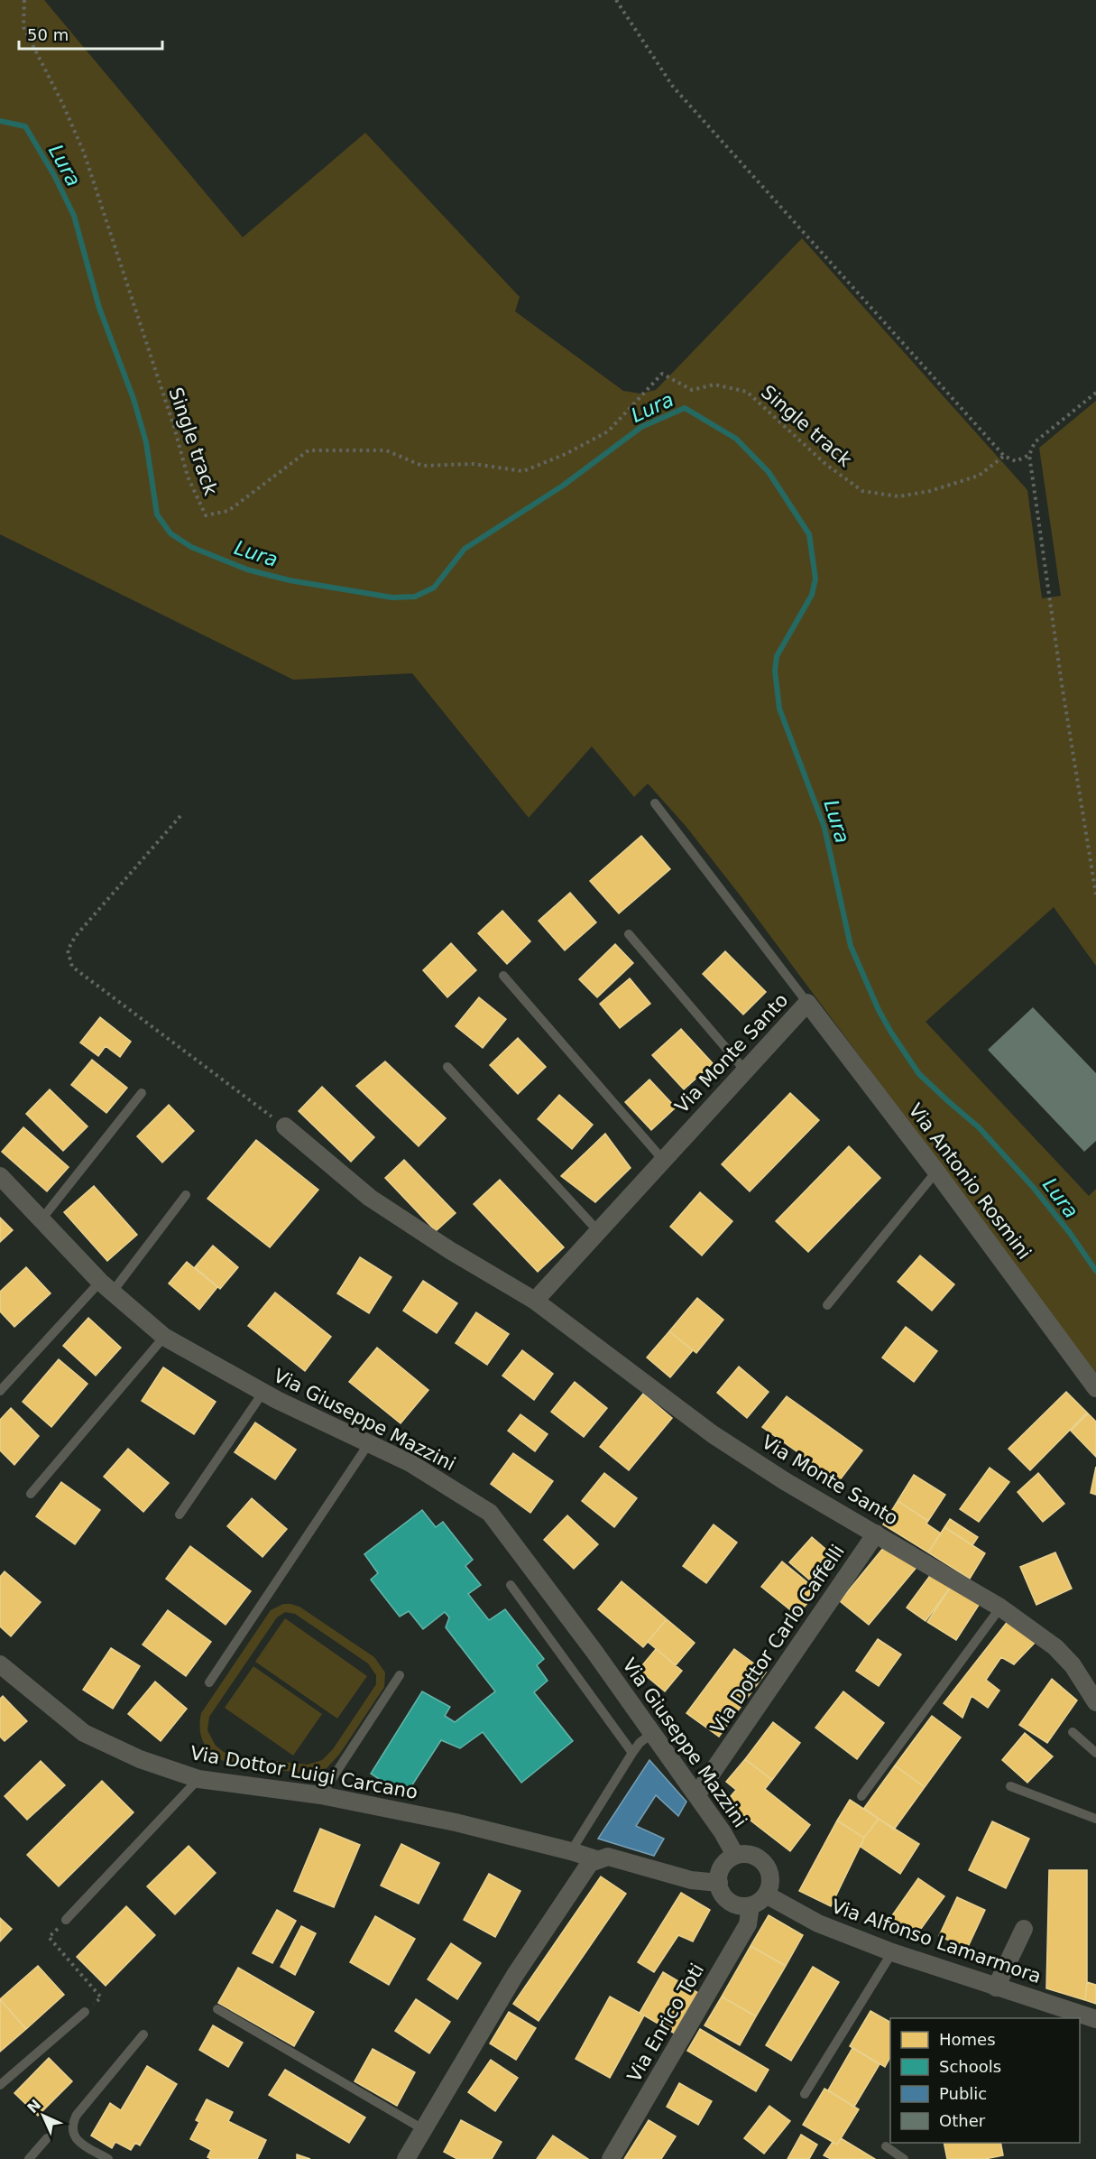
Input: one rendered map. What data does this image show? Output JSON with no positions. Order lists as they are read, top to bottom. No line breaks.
{"streets":{"street":["Via Monte Santo","Via Antonio Rosmini","Via Giuseppe Mazzini","Via Dottor Carlo Caffelli","Via Dottor Luigi Carcano","Via Alfonso Lamarmora","Via Enrico Toti"],"path":["Single track"]},"crossings":[["Via Monte Santo","Via Antonio Rosmini"],["Via Monte Santo","Via Dottor Carlo Caffelli"],["Via Giuseppe Mazzini","Via Dottor Carlo Caffelli"],["Via Giuseppe Mazzini","Via Dottor Luigi Carcano"],["Via Giuseppe Mazzini","Via Alfonso Lamarmora"],["Via Giuseppe Mazzini","Via Enrico Toti"],["Via Dottor Luigi Carcano","Via Alfonso Lamarmora"],["Via Dottor Luigi Carcano","Via Enrico Toti"],["Via Alfonso Lamarmora","Via Enrico Toti"]],"water":["Lura"],"legend":["Homes","Schools","Public","Other"],"scale_bar":"50 m","north":"top left"}
